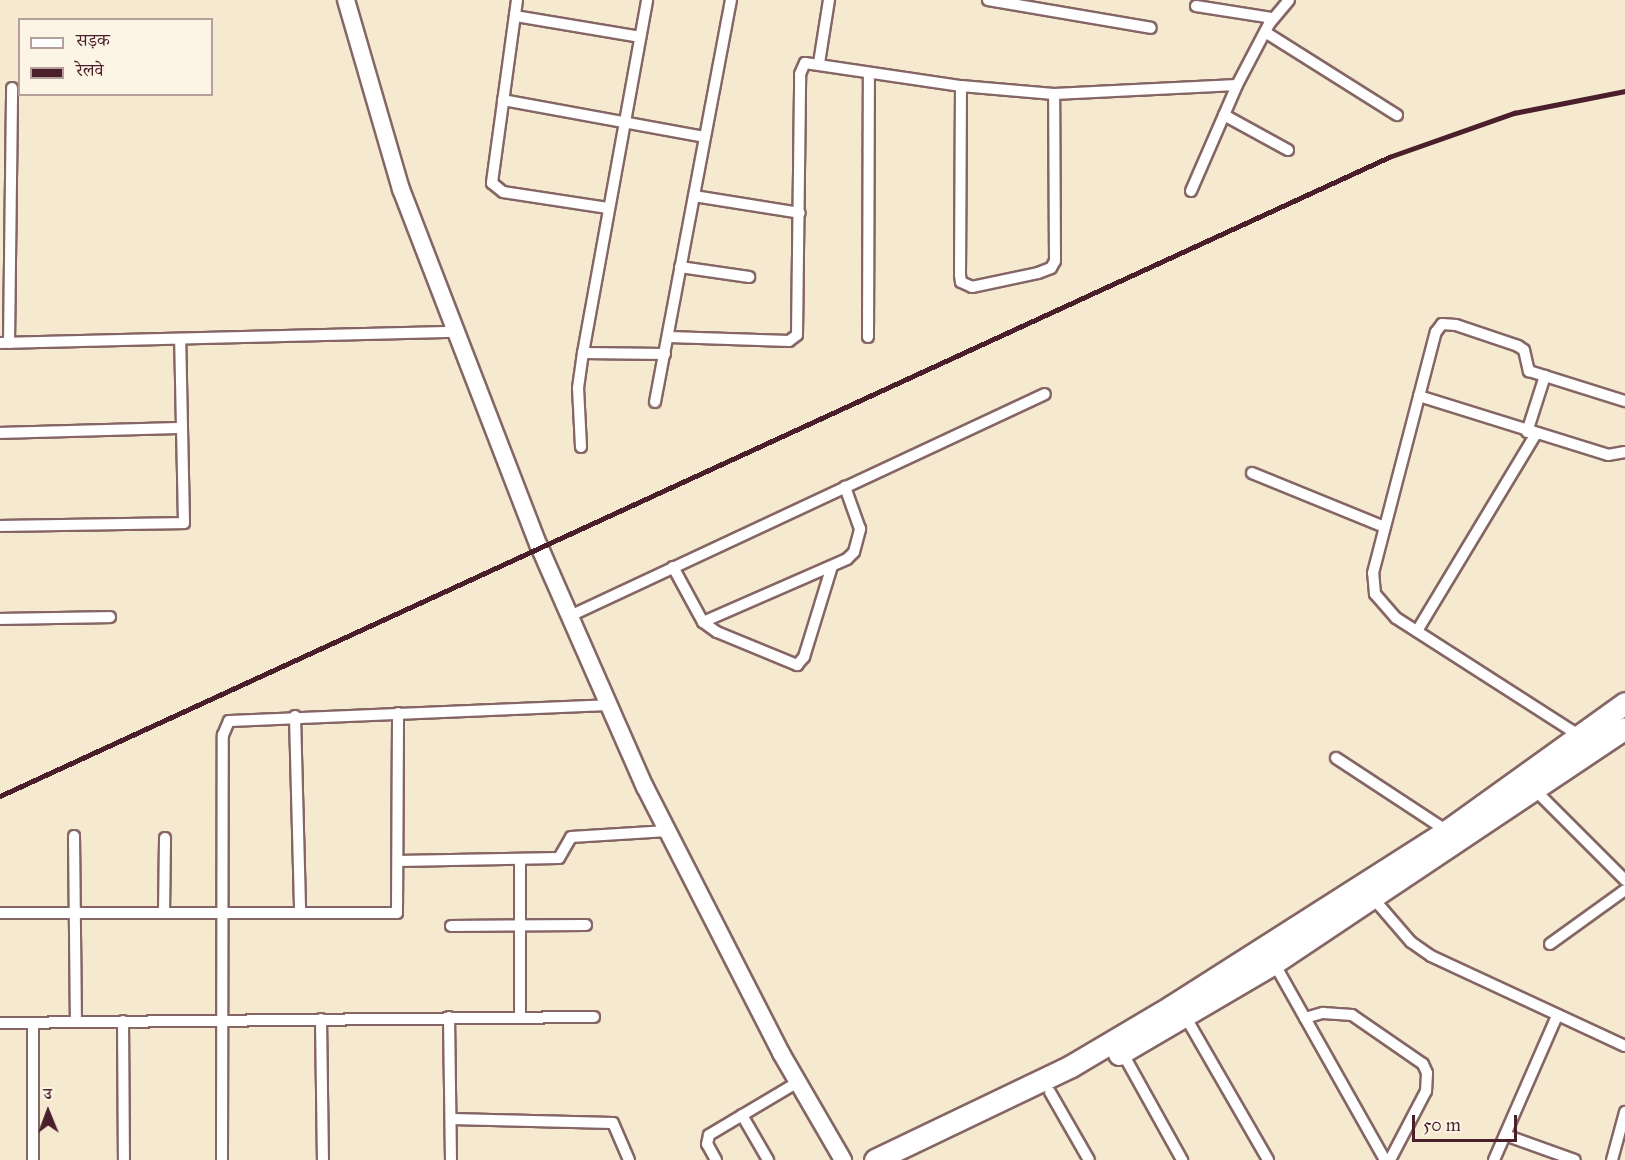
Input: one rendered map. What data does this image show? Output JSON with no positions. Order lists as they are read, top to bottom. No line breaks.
{"legend":["सड़क","रेलवे"],"scale_bar":"50 m","north":"top"}
